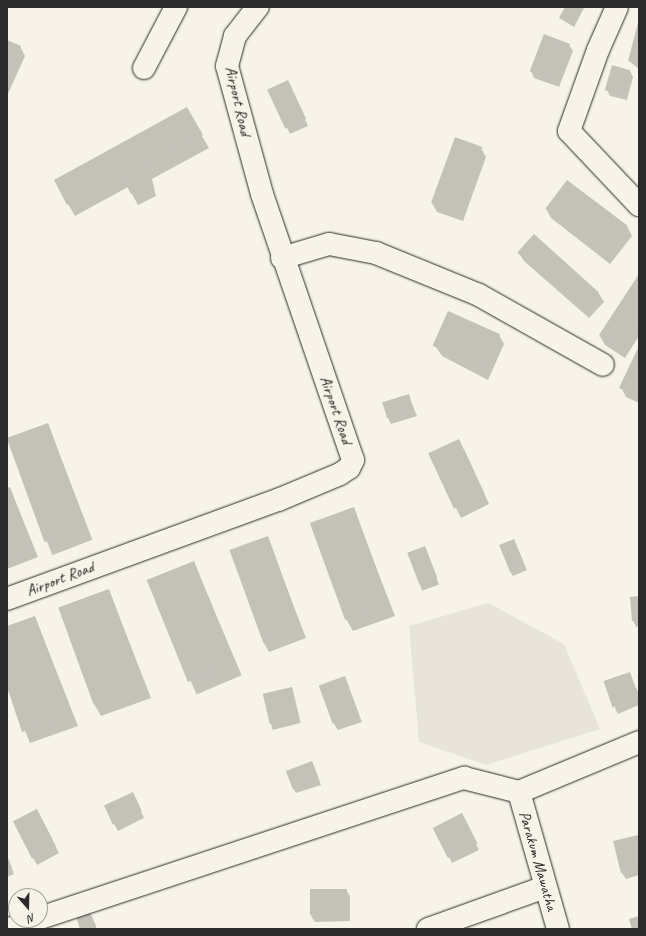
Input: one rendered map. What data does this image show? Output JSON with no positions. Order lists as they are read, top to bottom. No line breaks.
{"streets":{"street":["Airport Road","Parakum Mawatha"]},"north":"bottom"}
